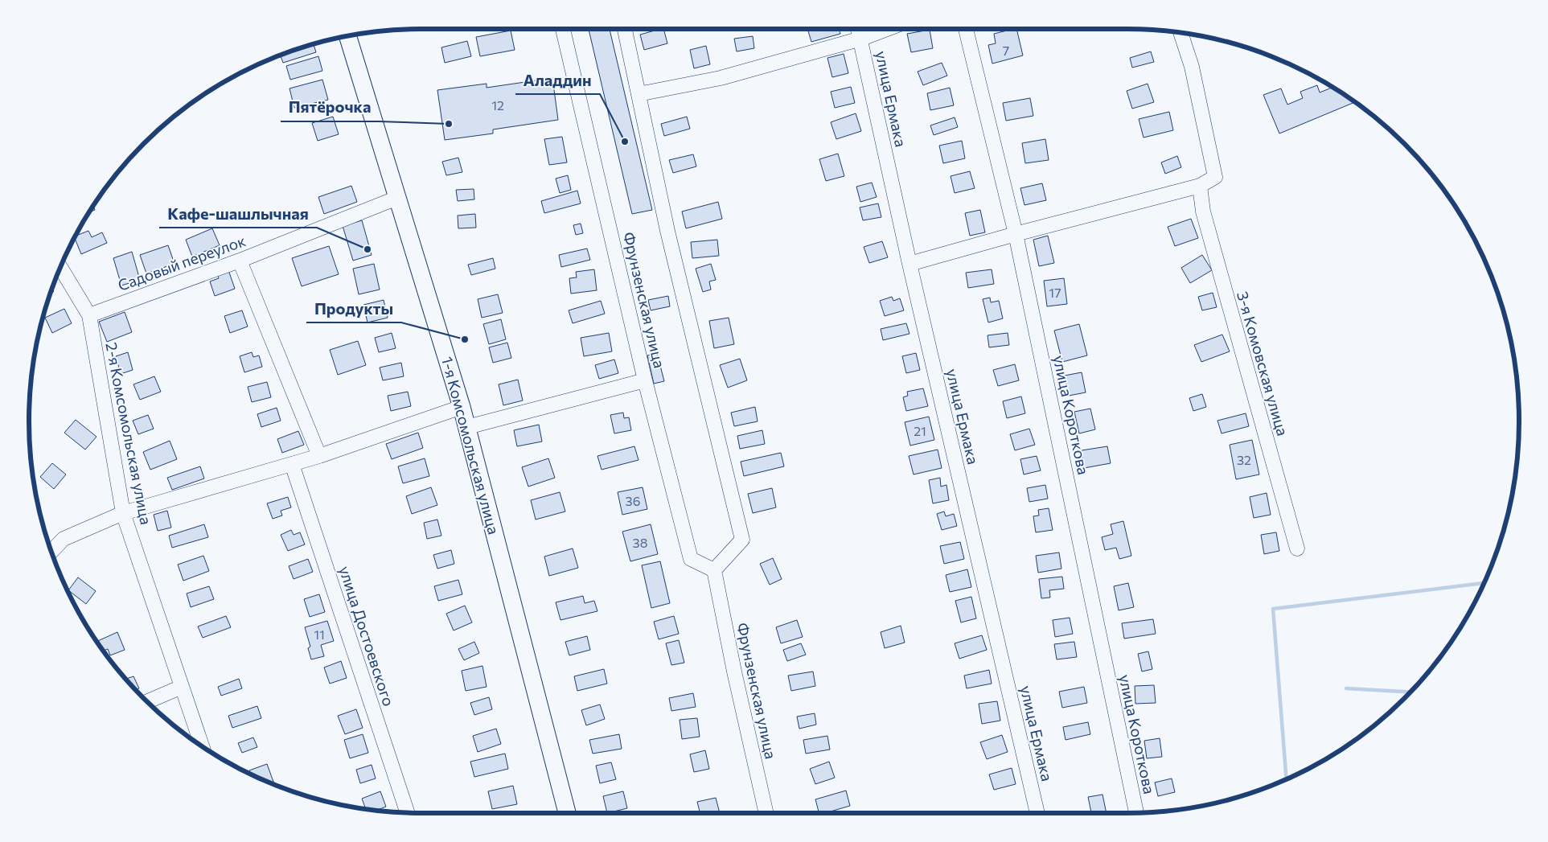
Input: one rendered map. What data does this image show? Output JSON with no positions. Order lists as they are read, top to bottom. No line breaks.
{"streets":{"main road":["1-я Комсомольская улица"],"street":["улица Ермака","Садовый переулок","Фрунзенская улица","3-я Комовская улица","улица Короткова","2-я Комсомольская улица","улица Достоевского"]},"crossings":[["Садовый переулок","2-я Комсомольская улица"],["Садовый переулок","1-я Комсомольская улица"]],"places":["Пятёрочка","Аладдин","Кафе-шашлычная","Продукты"],"house_numbers":["7","12","17","21","32","36","38","11"]}
